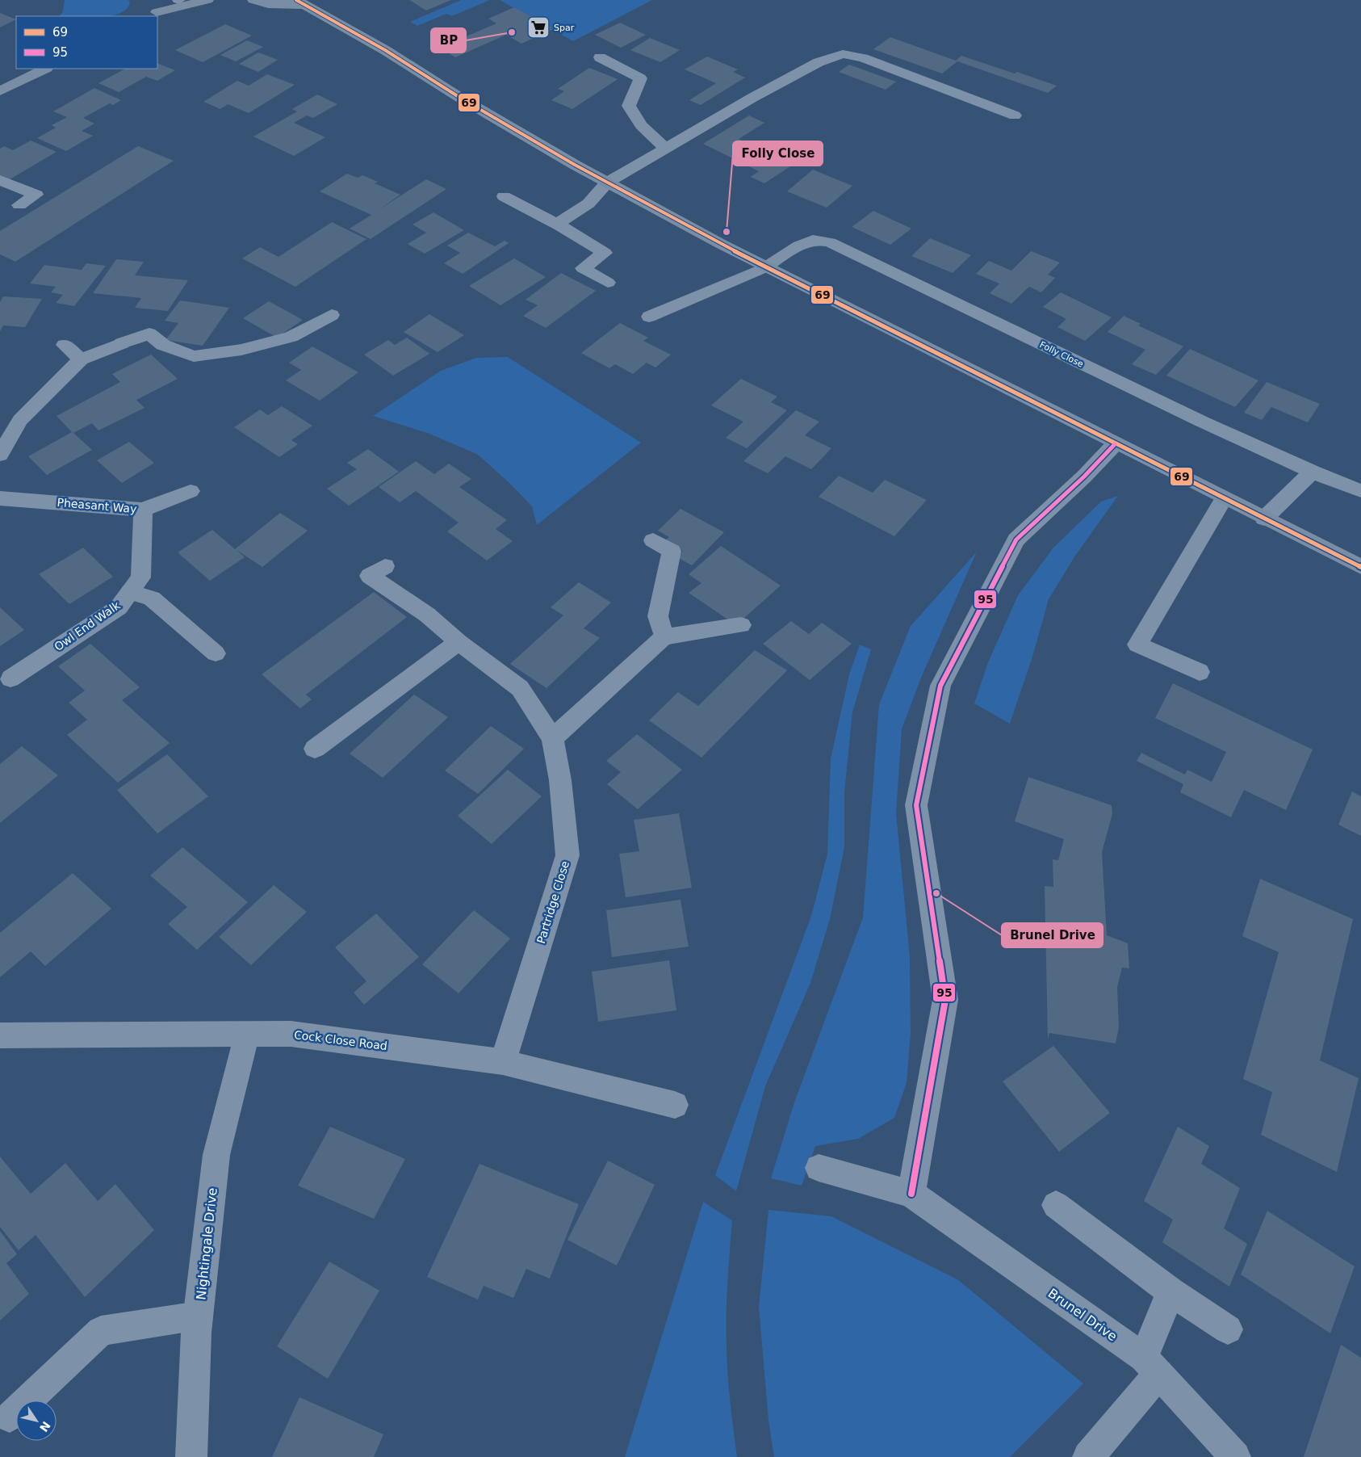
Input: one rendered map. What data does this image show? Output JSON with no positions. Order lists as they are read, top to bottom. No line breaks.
{"streets":{"street":["Folly Close","Pheasant Way","Owl End Walk","Partridge Close","Cock Close Road","Nightingale Drive","Brunel Drive"]},"crossings":[["Pheasant Way","Owl End Walk"],["Partridge Close","Cock Close Road"],["Cock Close Road","Nightingale Drive"]],"places":{"supermarket":["Spar"],"other":["BP","Folly Close","Brunel Drive"]},"lines":["transit line 69","transit line 95"],"legend":["69","95"],"north":"bottom right"}
